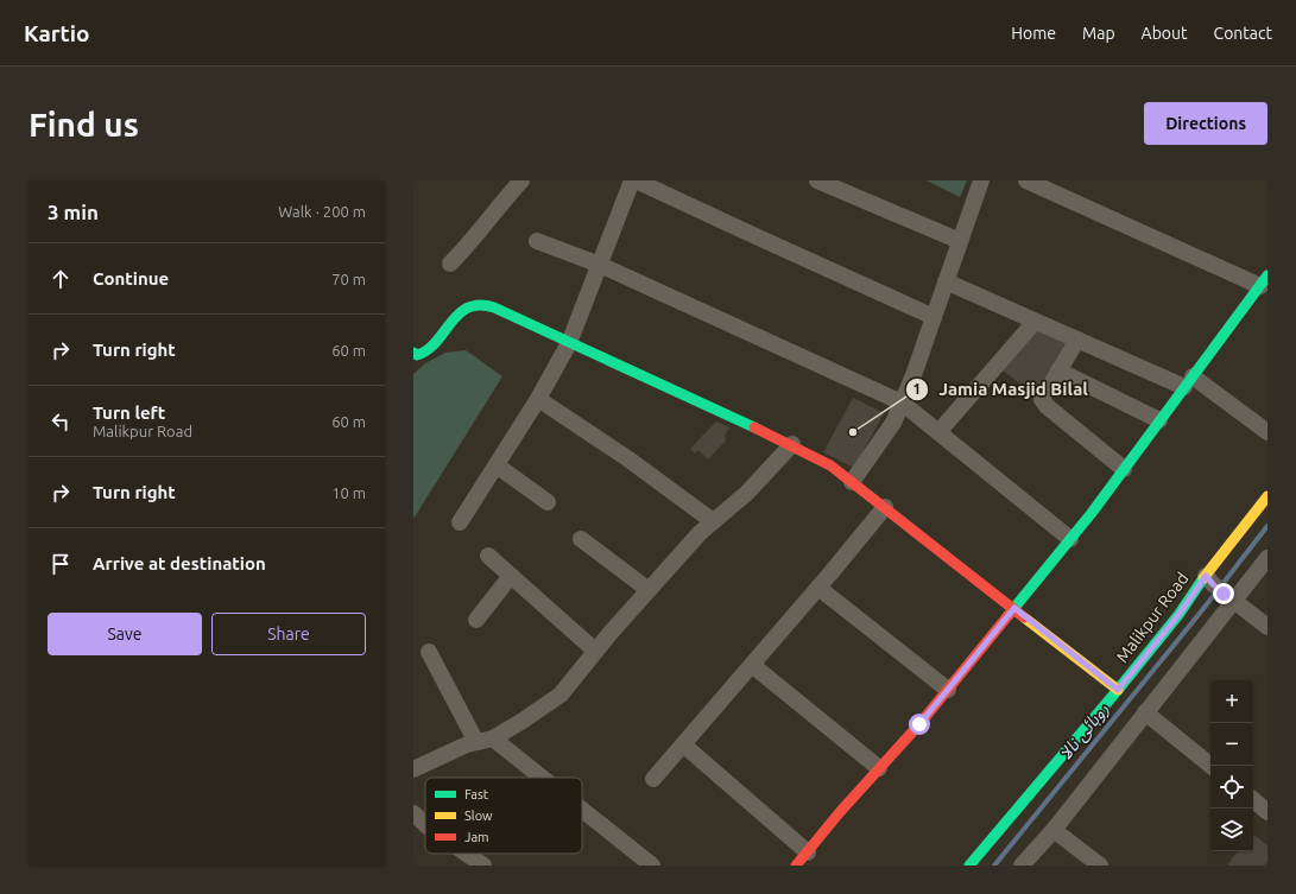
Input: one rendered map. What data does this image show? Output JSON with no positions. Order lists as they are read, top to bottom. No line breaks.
{"streets":{"street":["Malikpur Road"]},"water":["روہائی نالا"],"places":["Jamia Masjid Bilal"],"legend":["Fast","Slow","Jam"],"page":{"header":"Kartio","nav":["Home","Map","About","Contact"],"buttons":["Directions",["Save","Share"]],"title":"Find us","heading":["3 min","Walk · 200 m"],"list":[["Continue","70 m"],["Turn right","60 m"],["Turn left","Malikpur Road","60 m"],["Turn right","10 m"],"Arrive at destination"],"map_buttons":["+","−"]}}
